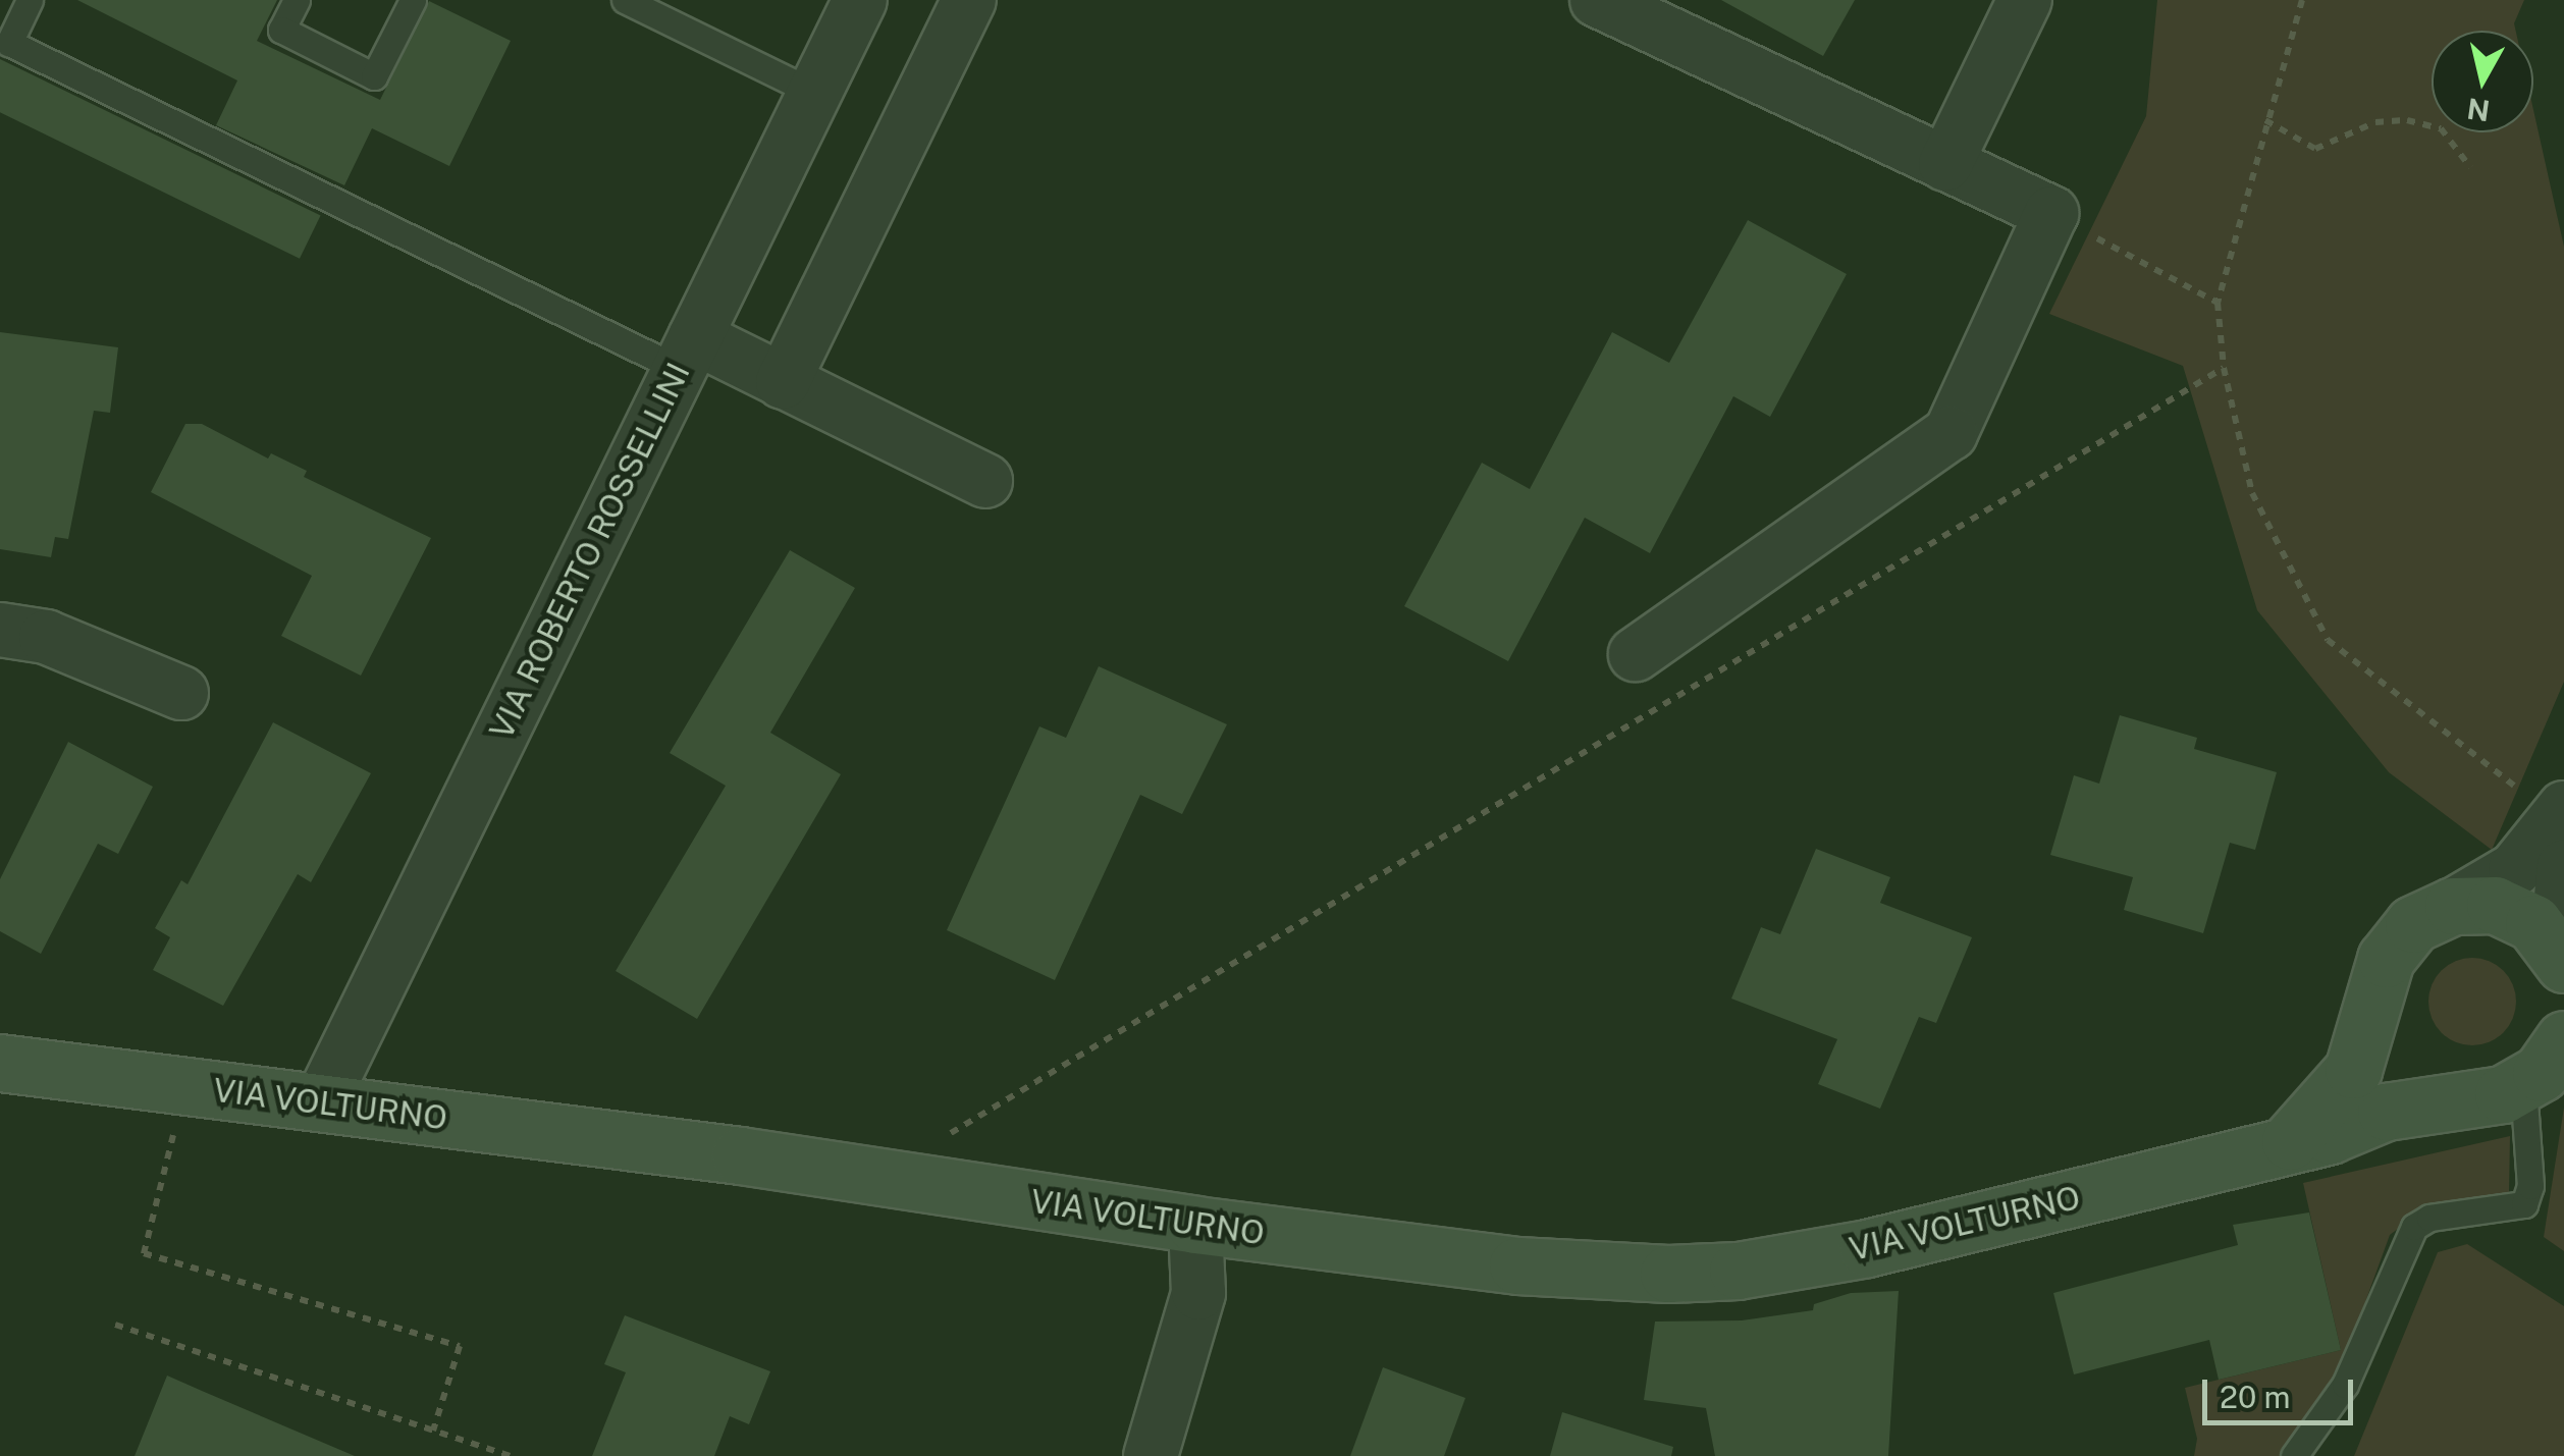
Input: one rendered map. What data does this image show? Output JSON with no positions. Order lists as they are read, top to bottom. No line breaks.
{"streets":{"street":["VIA ROBERTO ROSSELLINI","VIA VOLTURNO"]},"crossings":[["VIA ROBERTO ROSSELLINI","VIA VOLTURNO"]],"scale_bar":"20 m","north":"bottom"}
